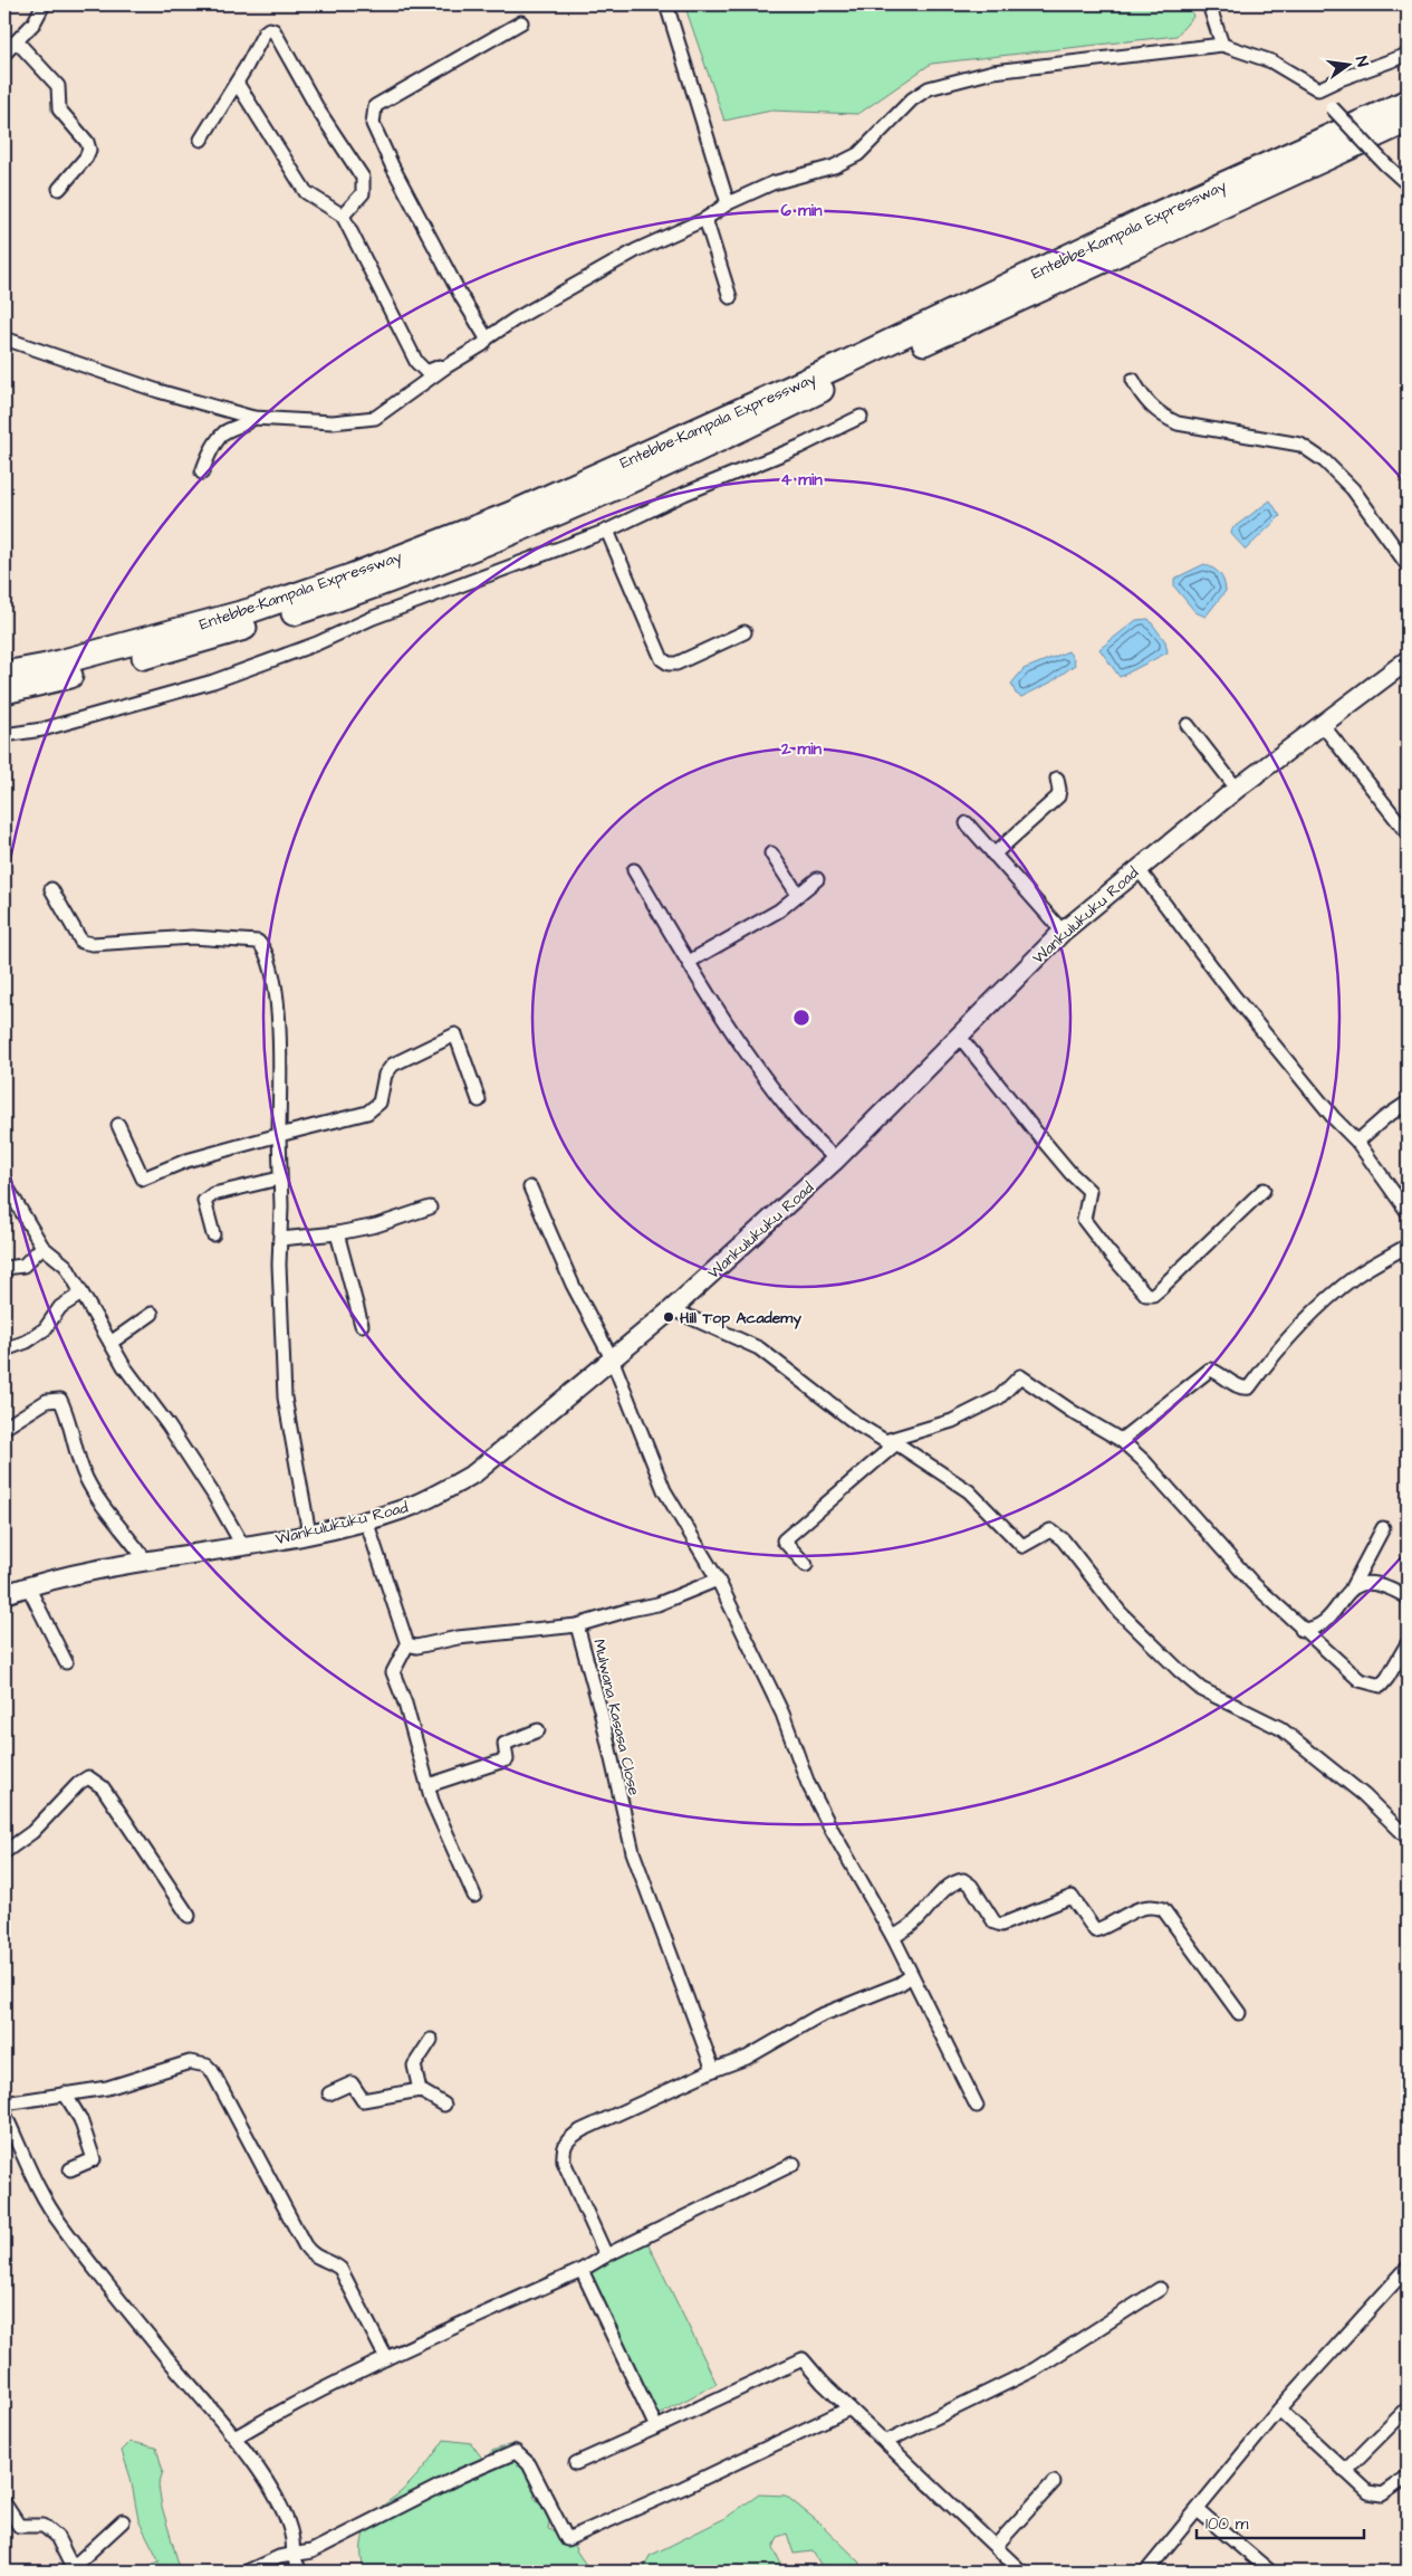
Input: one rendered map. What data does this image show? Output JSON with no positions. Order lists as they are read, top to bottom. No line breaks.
{"streets":{"highway":["Entebbe–Kampala Expressway"],"main road":["Wankulukuku Road"],"street":["Mulwana Kasasa Close"]},"places":["Hill Top Academy"],"scale_bar":"100 m","north":"right","rings":["6 min","4 min","2 min"]}
